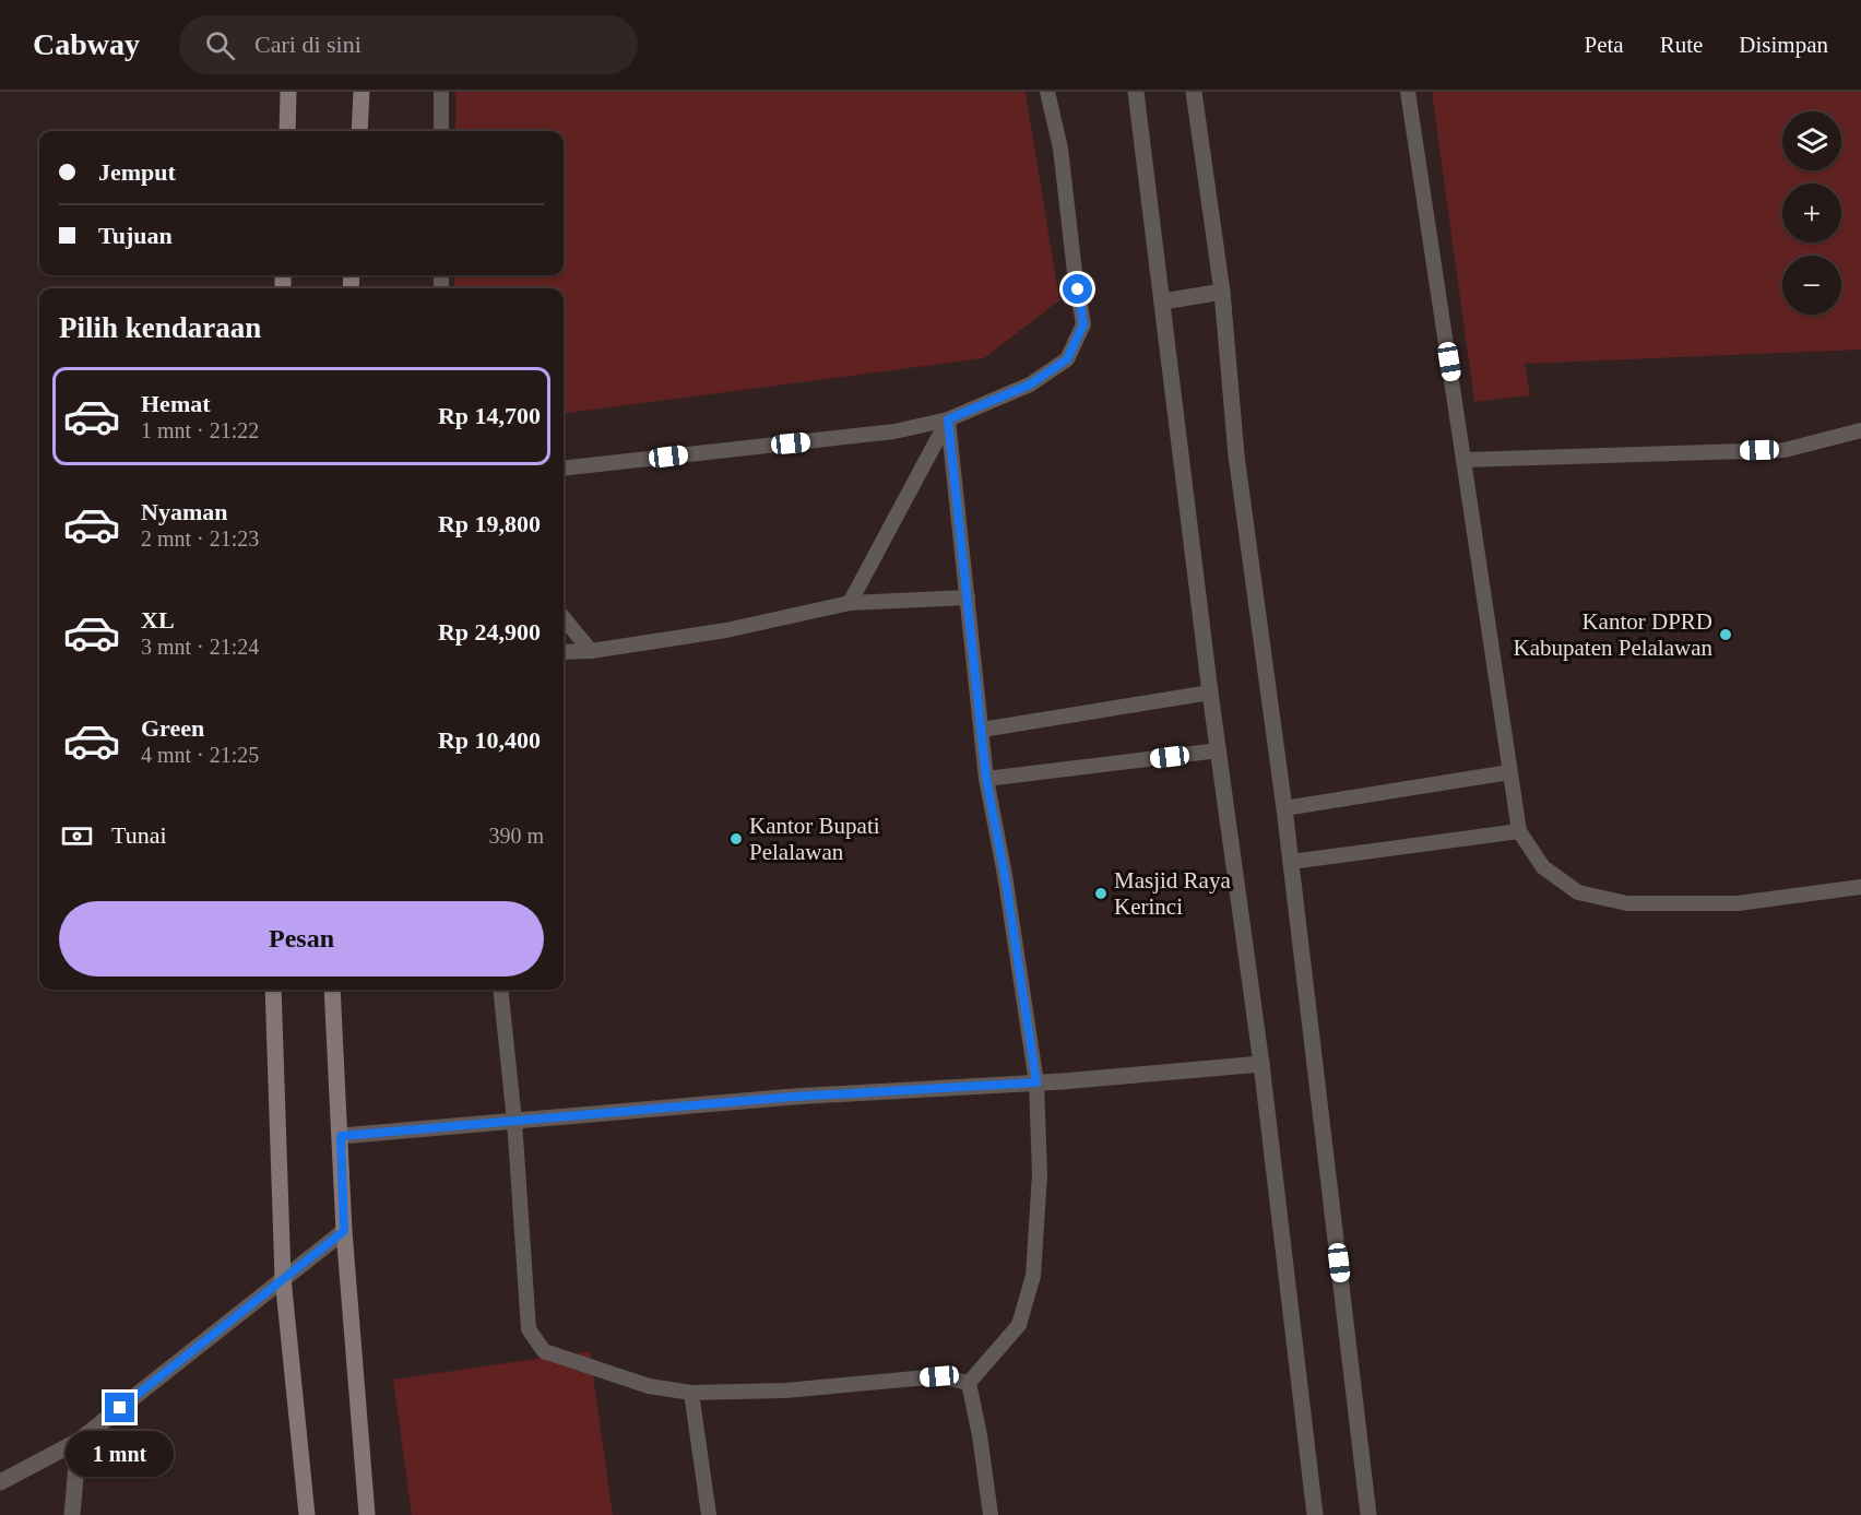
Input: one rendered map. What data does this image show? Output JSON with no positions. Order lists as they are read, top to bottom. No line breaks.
{"places":["Kantor DPRD Kabupaten Pelalawan","Kantor Bupati Pelalawan","Masjid Raya Kerinci"],"page":{"header":"Cabway","search":"Cari di sini","nav":["Peta","Rute","Disimpan"],"map_buttons":["+","−"],"banner":["Jemput","Tujuan"],"heading":"Pilih kendaraan","list":[{"name":"Hemat","note":"1 mnt · 21:22","value":"Rp 14,700"},{"name":"Nyaman","note":"2 mnt · 21:23","value":"Rp 19,800"},{"name":"XL","note":"3 mnt · 21:24","value":"Rp 24,900"},{"name":"Green","note":"4 mnt · 21:25","value":"Rp 10,400"}],"pay":["Tunai","390 m"],"buttons":"Pesan","bubble":"1 mnt"}}
